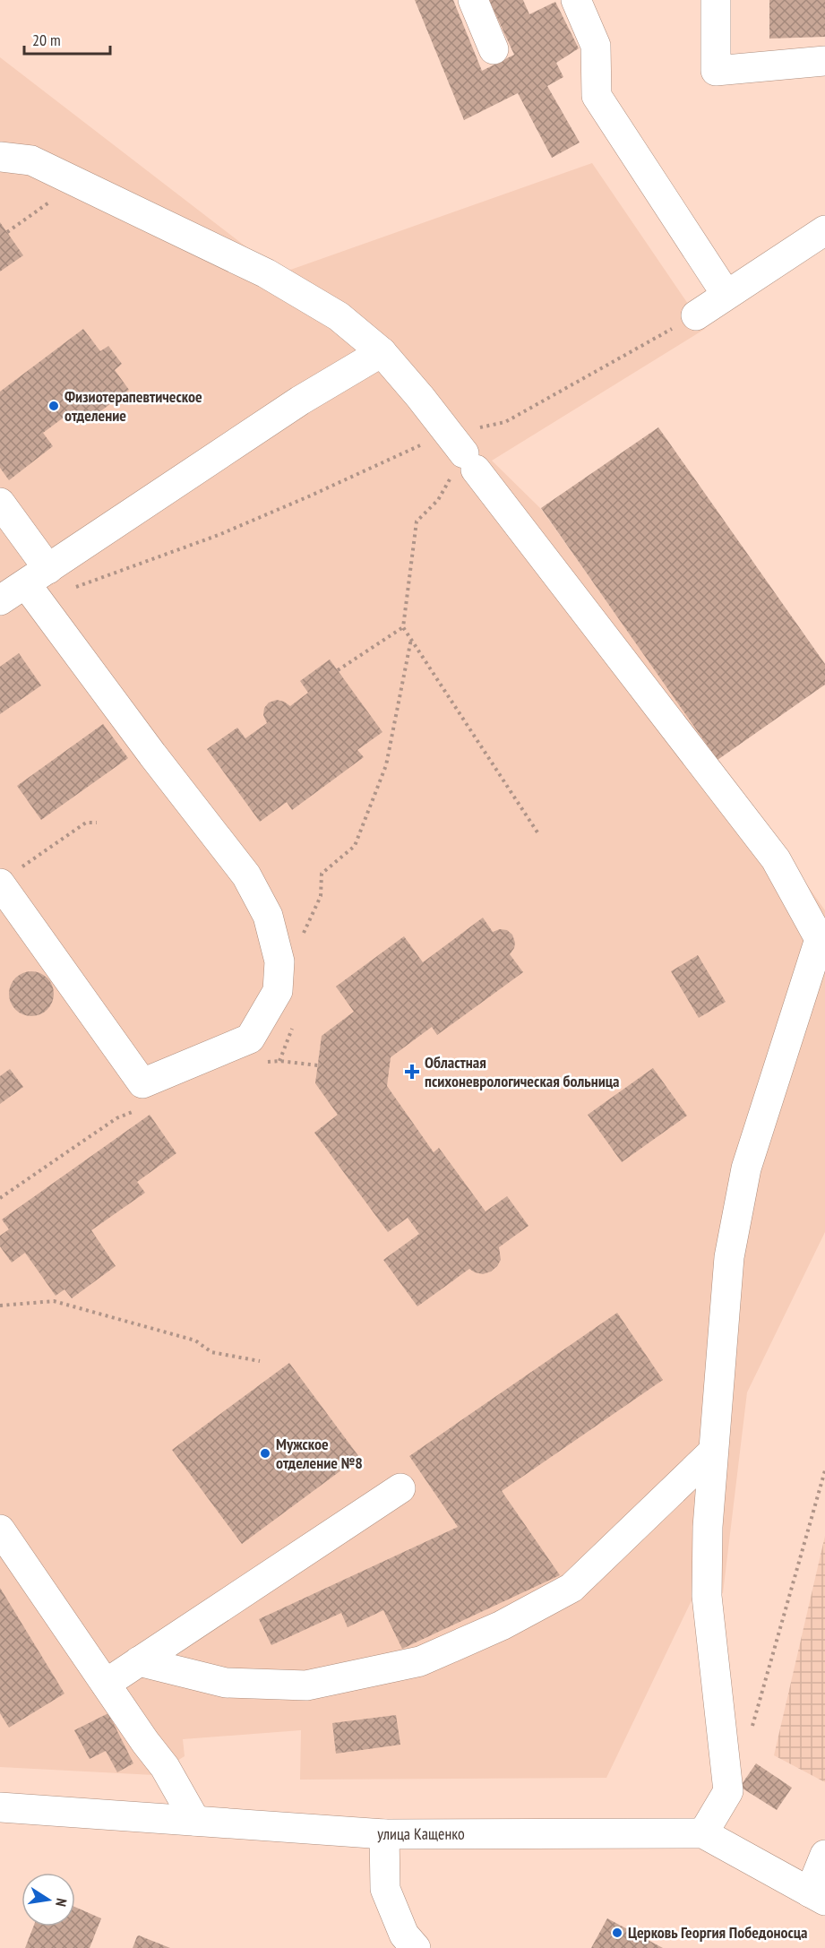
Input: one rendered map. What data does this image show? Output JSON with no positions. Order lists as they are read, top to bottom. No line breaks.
{"streets":{"street":["улица Кащенко"]},"places":{"other":["Физиотерапевтическое отделение","Мужское отделение №8","Церковь Георгия Победоносца"],"health":["Областная психоневрологическая больница"]},"scale_bar":"20 m","north":"right"}
